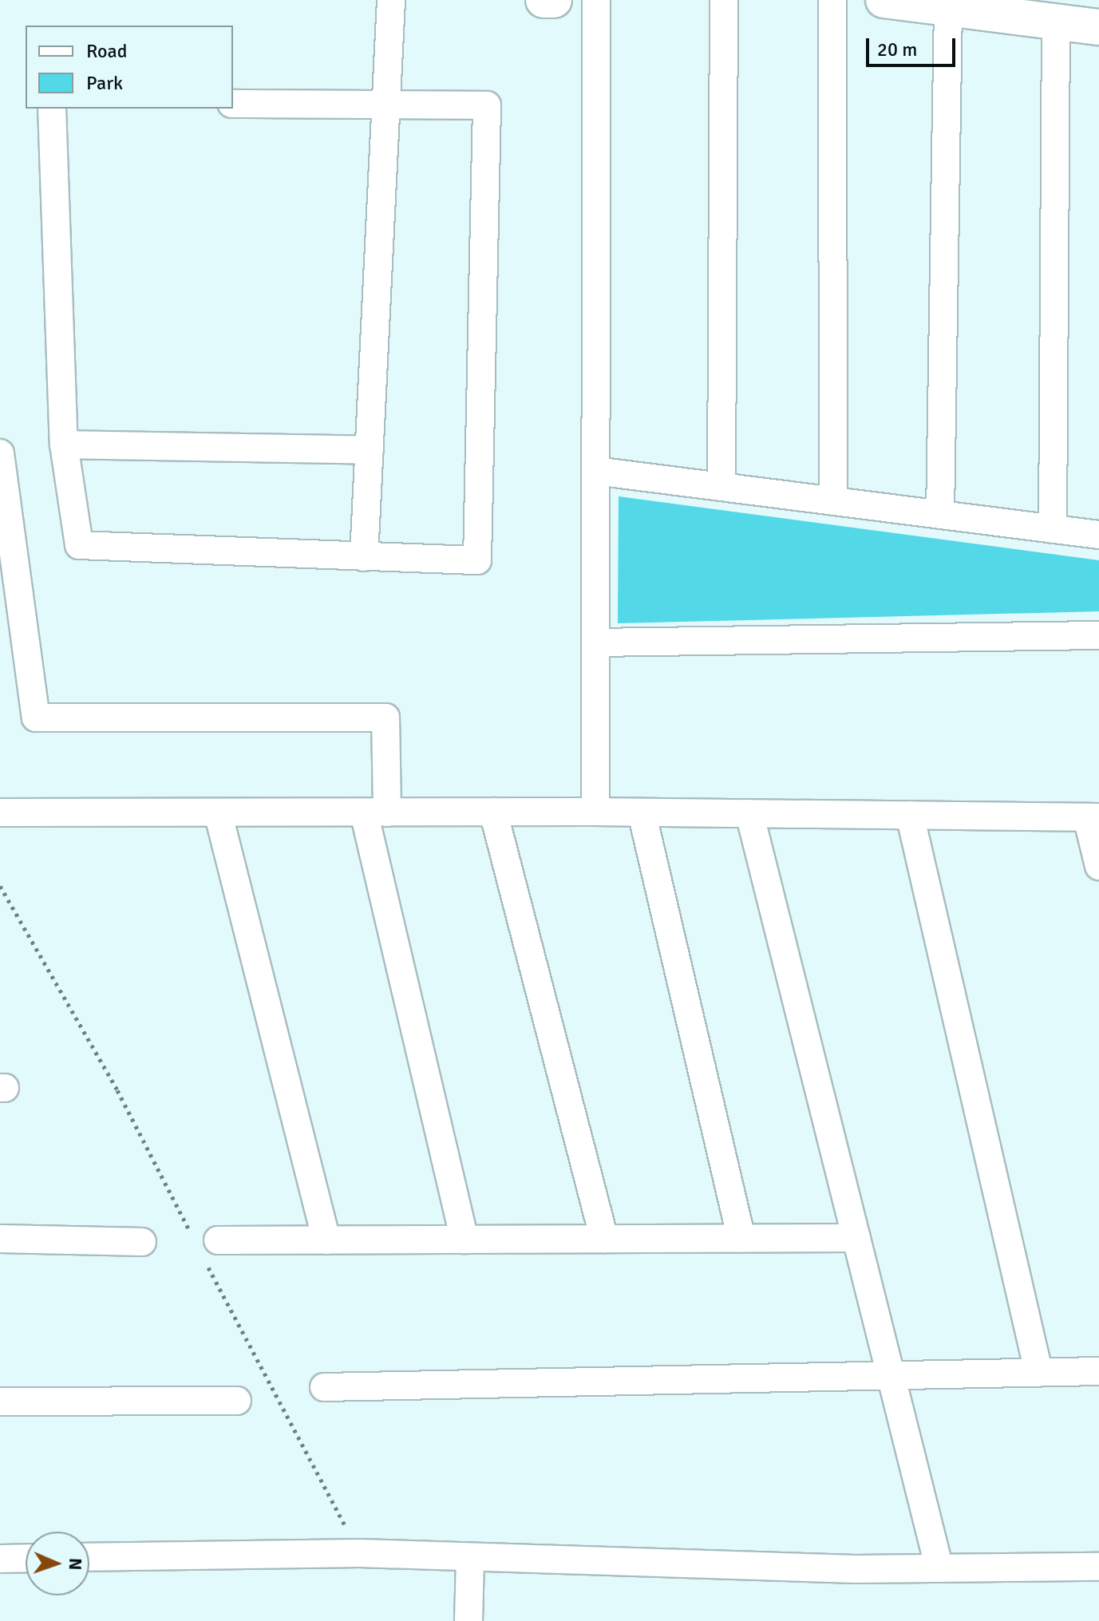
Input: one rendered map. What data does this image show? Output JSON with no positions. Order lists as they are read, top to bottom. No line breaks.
{"legend":["Road","Park"],"scale_bar":"20 m","north":"right"}
